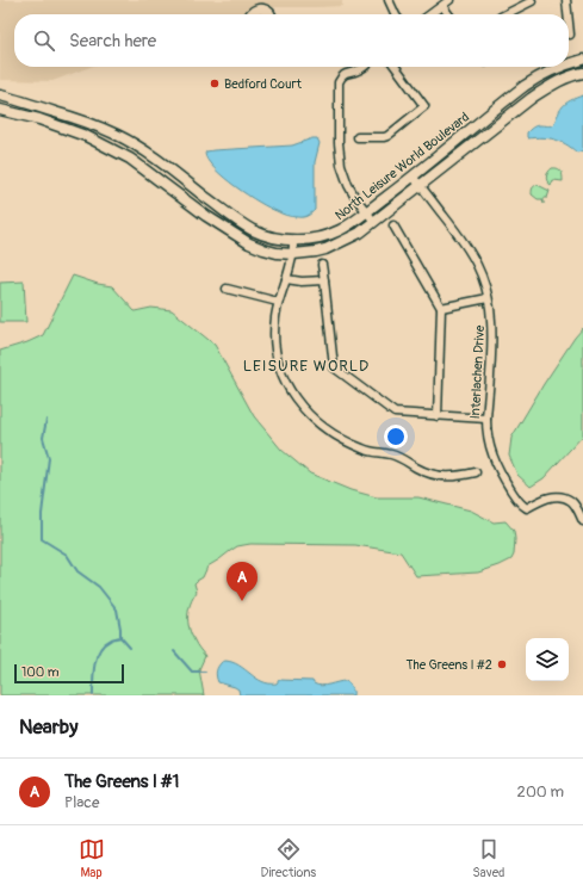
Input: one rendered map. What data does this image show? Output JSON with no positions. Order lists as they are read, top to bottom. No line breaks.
{"streets":{"street":["North Leisure World Boulevard","Interlachen Drive"]},"crossings":[["North Leisure World Boulevard","Interlachen Drive"]],"districts":["LEISURE WORLD"],"places":["Bedford Court","The Greens I #2"],"scale_bar":"100 m","page":{"search":"Search here","pins":"A","scale":"100 m","heading":"Nearby","list":[{"mark":"A","name":"The Greens I #1","note":"Place","value":"200 m"}],"nav":["Map","Directions","Saved"]}}
